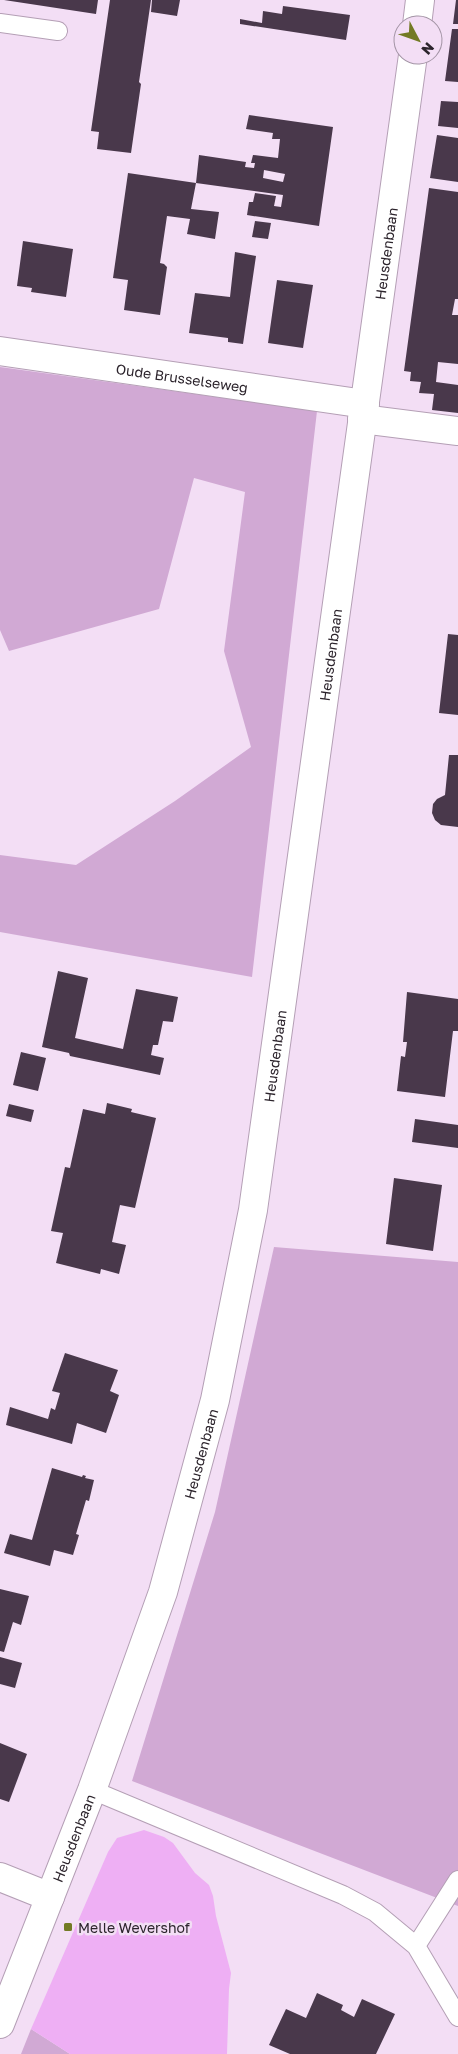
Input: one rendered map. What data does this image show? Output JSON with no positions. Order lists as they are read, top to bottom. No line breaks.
{"streets":{"main road":["Heusdenbaan","Oude Brusselseweg"]},"crossings":[["Heusdenbaan","Oude Brusselseweg"]],"places":{"transit":["Melle Wevershof"]},"north":"bottom right"}
